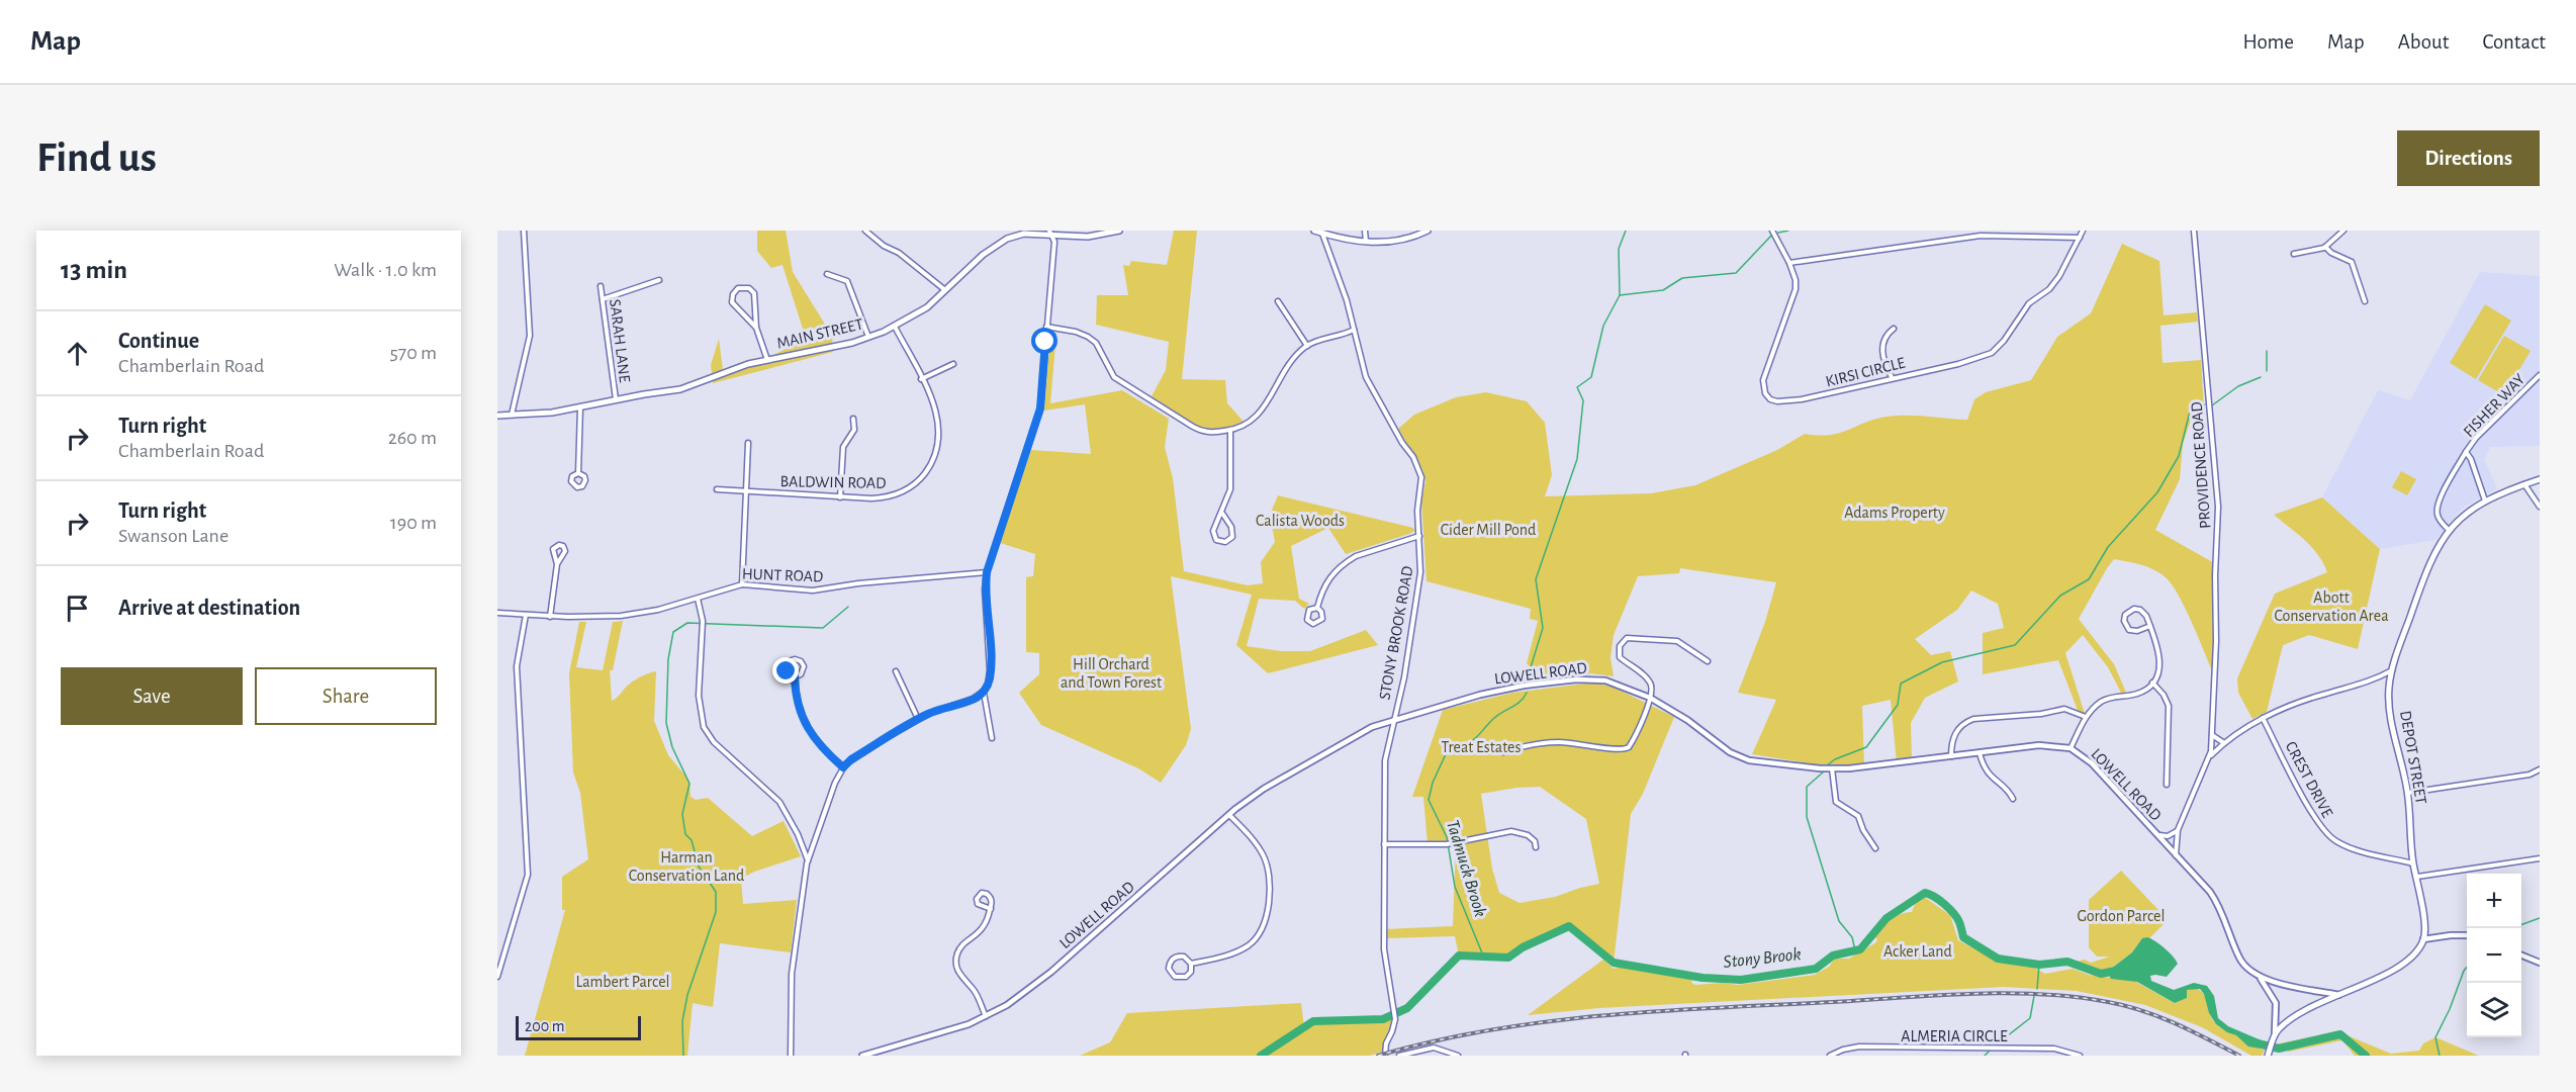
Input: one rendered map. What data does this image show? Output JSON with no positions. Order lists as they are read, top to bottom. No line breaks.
{"streets":{"main road":["MAIN STREET","DEPOT STREET"],"street":["SARAH LANE","KIRSI CIRCLE","FISHER WAY","PROVIDENCE ROAD","BALDWIN ROAD","HUNT ROAD","STONY BROOK ROAD","LOWELL ROAD","CREST DRIVE","ALMERIA CIRCLE"]},"crossings":[["MAIN STREET","SARAH LANE"],["MAIN STREET","BALDWIN ROAD"],["FISHER WAY","DEPOT STREET"],["PROVIDENCE ROAD","LOWELL ROAD"],["STONY BROOK ROAD","LOWELL ROAD"],["DEPOT STREET","CREST DRIVE"]],"water":["Tadmuck Brook","Stony Brook"],"parks":["Adams Property","Calista Woods","Cider Mill Pond","Abott Conservation Area","Hill Orchard and Town Forest","Treat Estates","Harman Conservation Land","Gordon Parcel","Acker Land","Lambert Parcel"],"scale_bar":"200 m","page":{"header":"Map","nav":["Home","Map","About","Contact"],"buttons":["Directions",["Save","Share"]],"title":"Find us","heading":["13 min","Walk · 1.0 km"],"list":[["Continue","Chamberlain Road","570 m"],["Turn right","Chamberlain Road","260 m"],["Turn right","Swanson Lane","190 m"],"Arrive at destination"],"map_buttons":["+","−"],"scale":"200 m"}}
